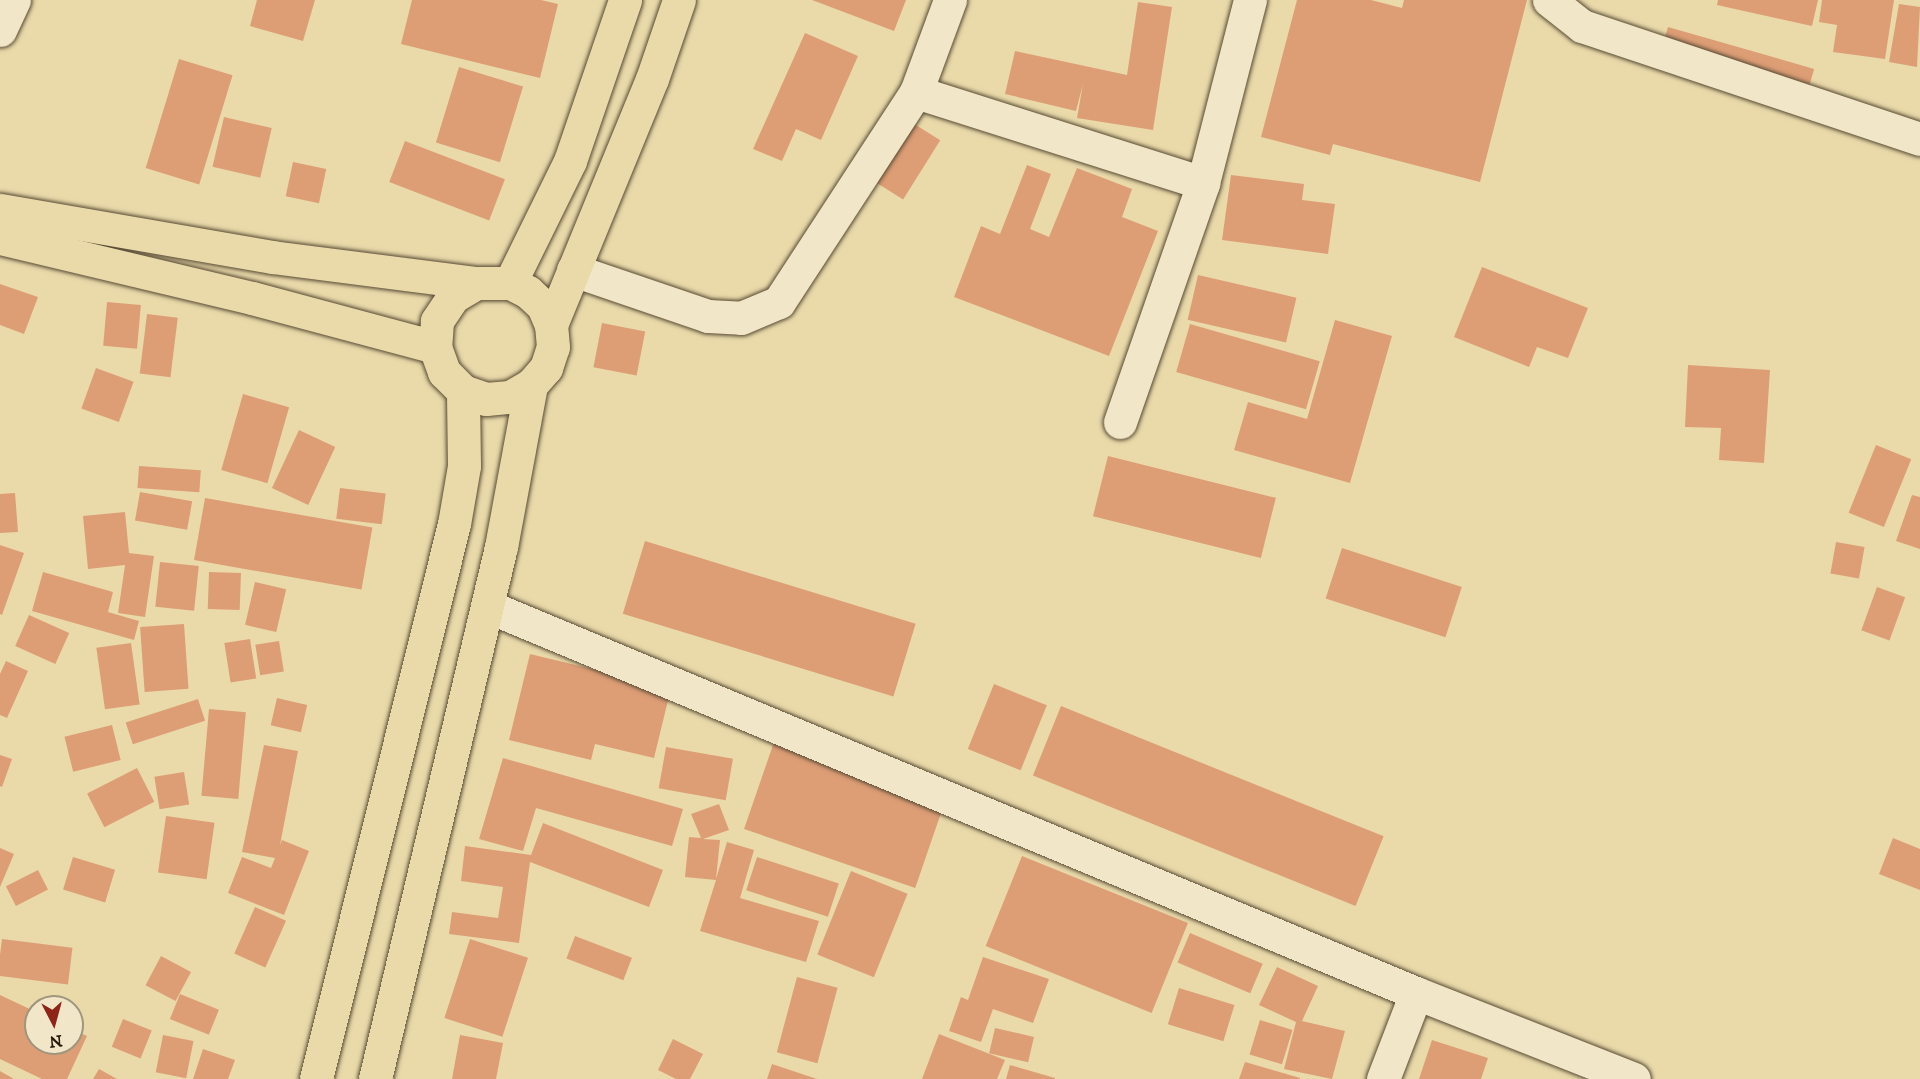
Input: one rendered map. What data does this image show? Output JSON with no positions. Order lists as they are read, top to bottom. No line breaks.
{"north":"bottom"}
